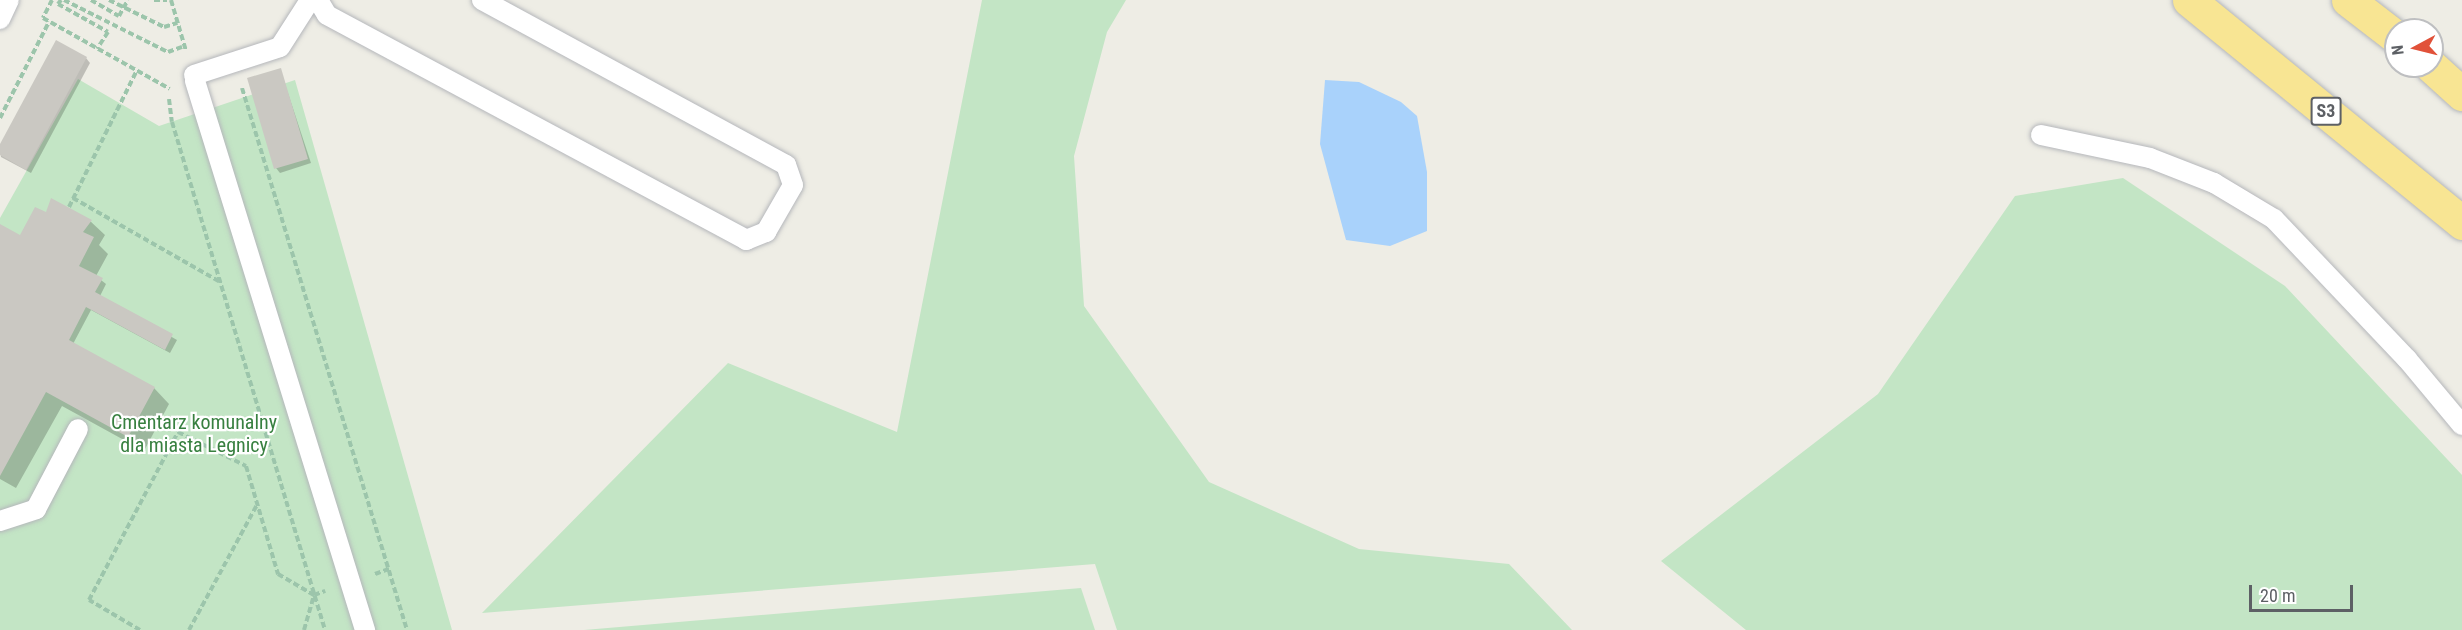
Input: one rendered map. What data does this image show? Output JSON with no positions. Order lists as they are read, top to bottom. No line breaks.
{"streets":{"highway":["S3"]},"parks":["Cmentarz komunalny dla miasta Legnicy"],"scale_bar":"20 m","north":"left"}
